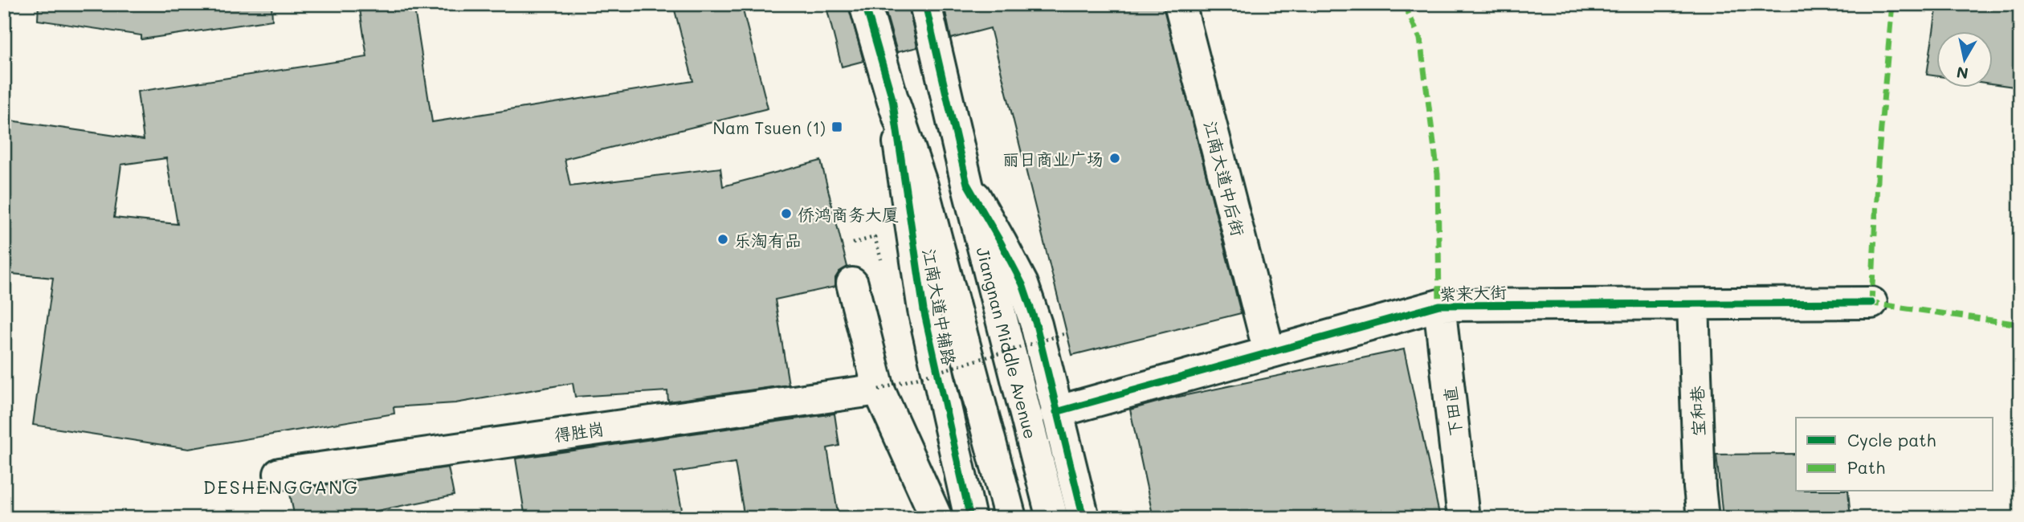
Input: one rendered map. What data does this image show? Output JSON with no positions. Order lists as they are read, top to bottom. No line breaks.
{"streets":{"street":["江南大道中后街","紫来大街","江南大道中辅路","Jiangnan Middle Avenue","下田直","宝和巷","得胜岗"]},"crossings":[["江南大道中后街","紫来大街"],["紫来大街","下田直"],["紫来大街","宝和巷"]],"districts":["DESHENGGANG"],"places":{"transit":["Nam Tsuen (1)"],"other":["丽日商业广场","侨鸿商务大厦","乐淘有品"]},"legend":["Cycle path","Path"],"north":"bottom"}
